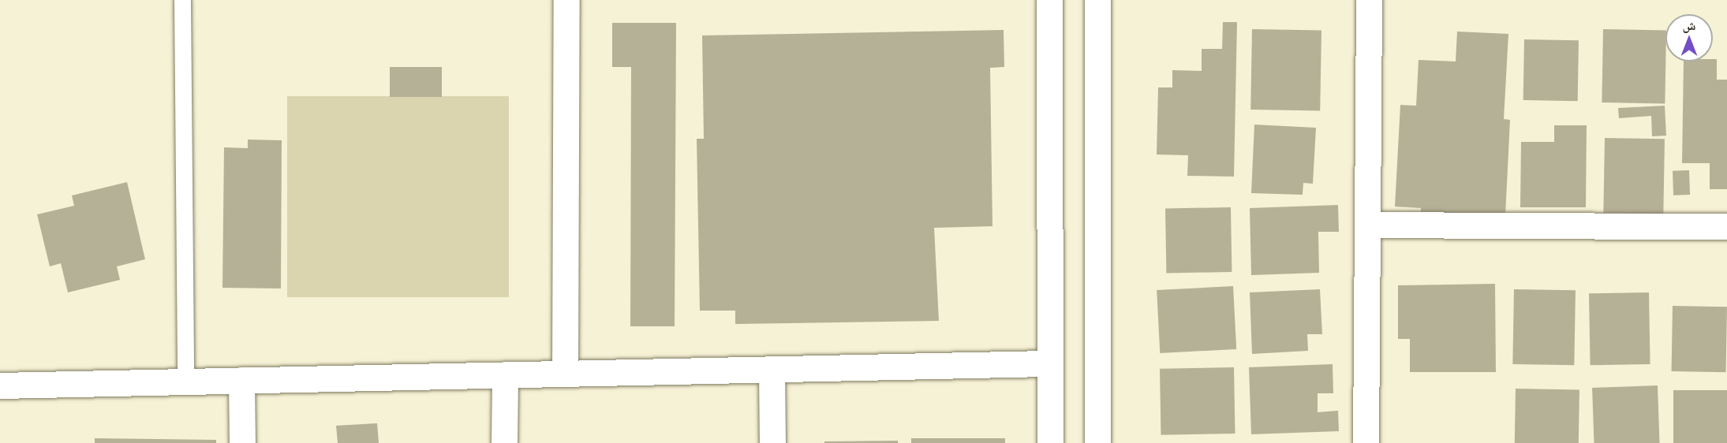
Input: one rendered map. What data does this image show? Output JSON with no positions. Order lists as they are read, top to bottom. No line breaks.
{"north":"top"}
